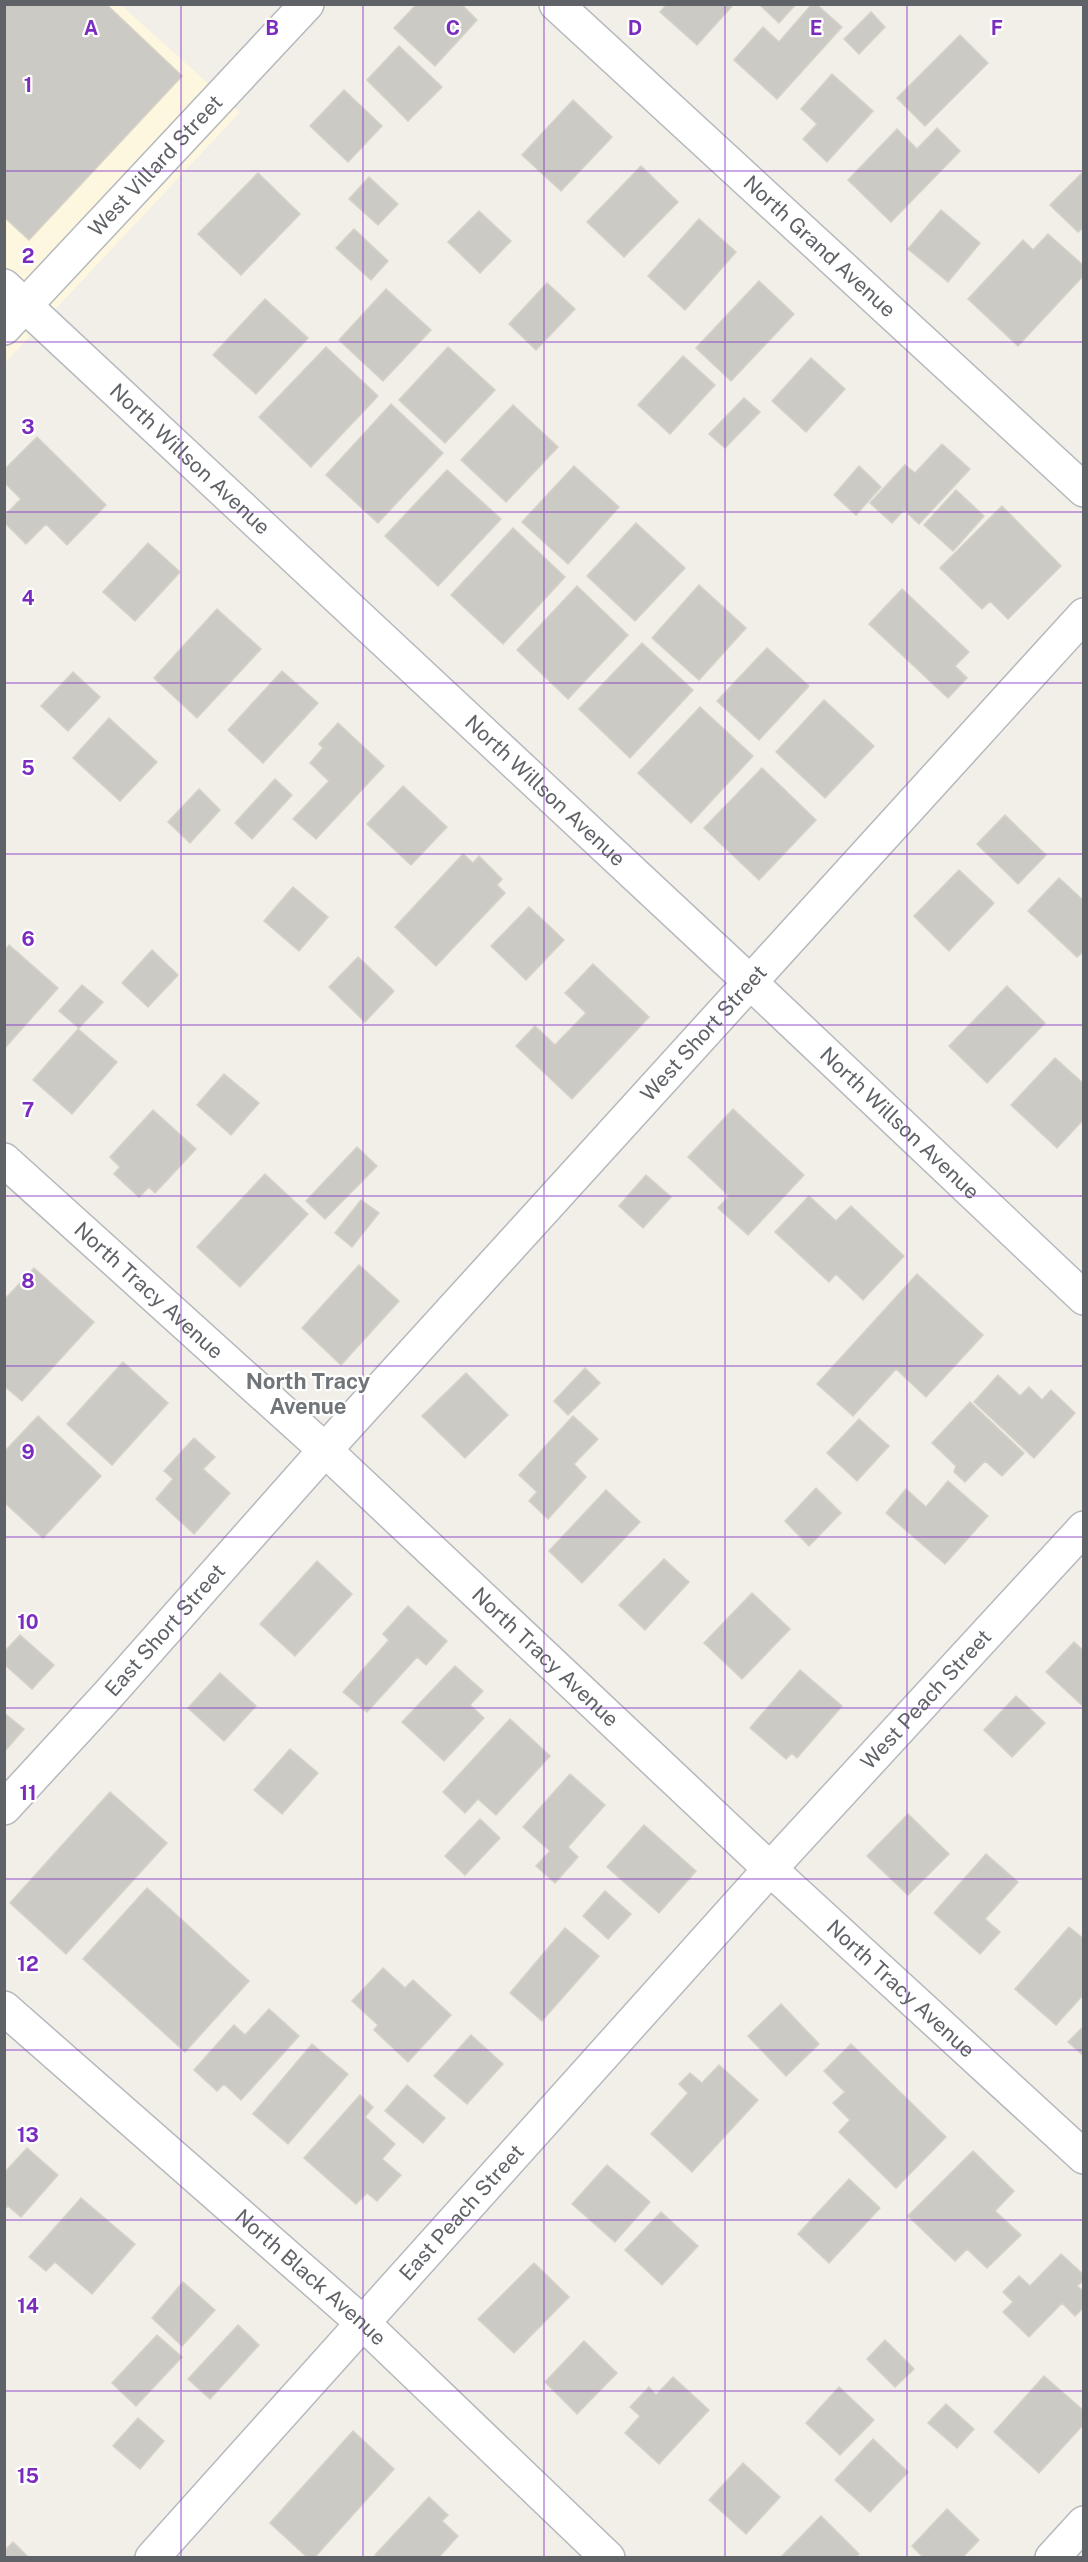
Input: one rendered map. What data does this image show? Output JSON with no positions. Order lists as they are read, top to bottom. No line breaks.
{"streets":{"street":["West Villard Street","North Grand Avenue","North Willson Avenue","West Short Street","North Tracy Avenue","East Short Street","West Peach Street","East Peach Street","North Black Avenue"]},"crossings":[["West Villard Street","North Willson Avenue"],["North Willson Avenue","West Short Street"],["West Short Street","North Tracy Avenue"],["West Short Street","East Short Street"],["North Tracy Avenue","East Short Street"],["North Tracy Avenue","West Peach Street"],["North Tracy Avenue","East Peach Street"],["West Peach Street","East Peach Street"],["East Peach Street","North Black Avenue"]],"districts":["North Tracy Avenue"],"grid":{"columns":["A","B","C","D","E","F"],"rows":["1","2","3","4","5","6","7","8","9","10","11","12","13","14","15"]}}
